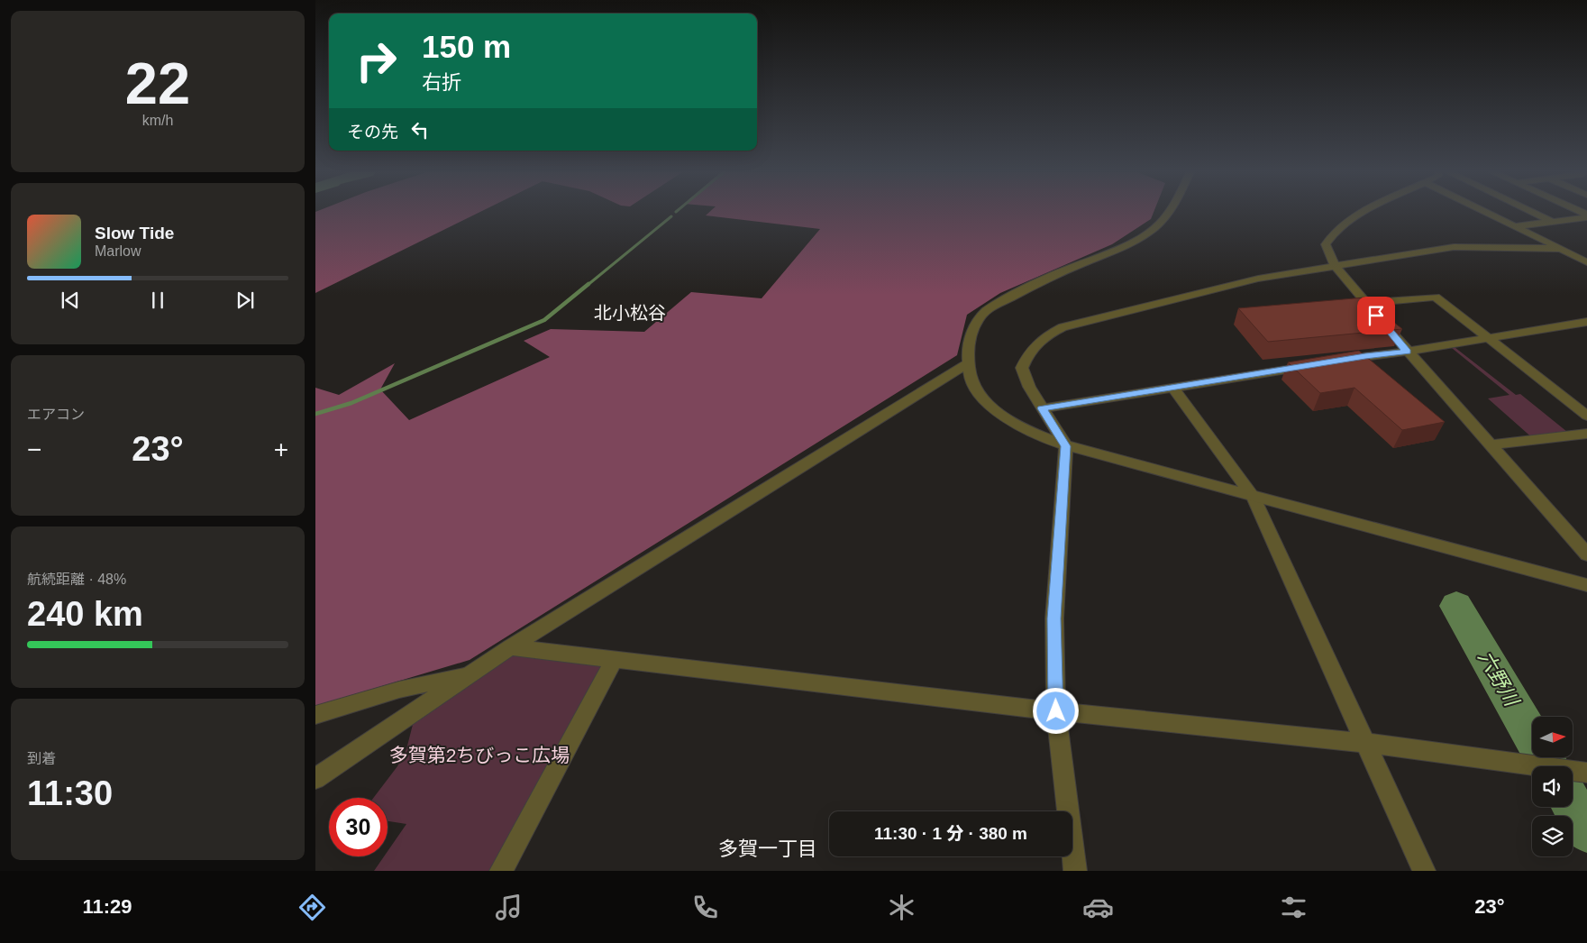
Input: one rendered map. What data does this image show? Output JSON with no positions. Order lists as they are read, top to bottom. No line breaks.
{"districts":["北小松谷","多賀一丁目"],"water":["六野川"],"parks":["多賀第2ちびっこ広場"],"north":"right","page":{"tile":[["22","km/h"],"エアコン",["航続距離 · 48%","240 km"],["到着","11:30"]],"turn":["150 m","右折"],"then":"その先","song":["Slow Tide","Marlow"],"heat":["−","23°","+"],"limit":"30","trip":"11:30 · 1 分 · 380 m","tabs":["11:29","23°"]}}
